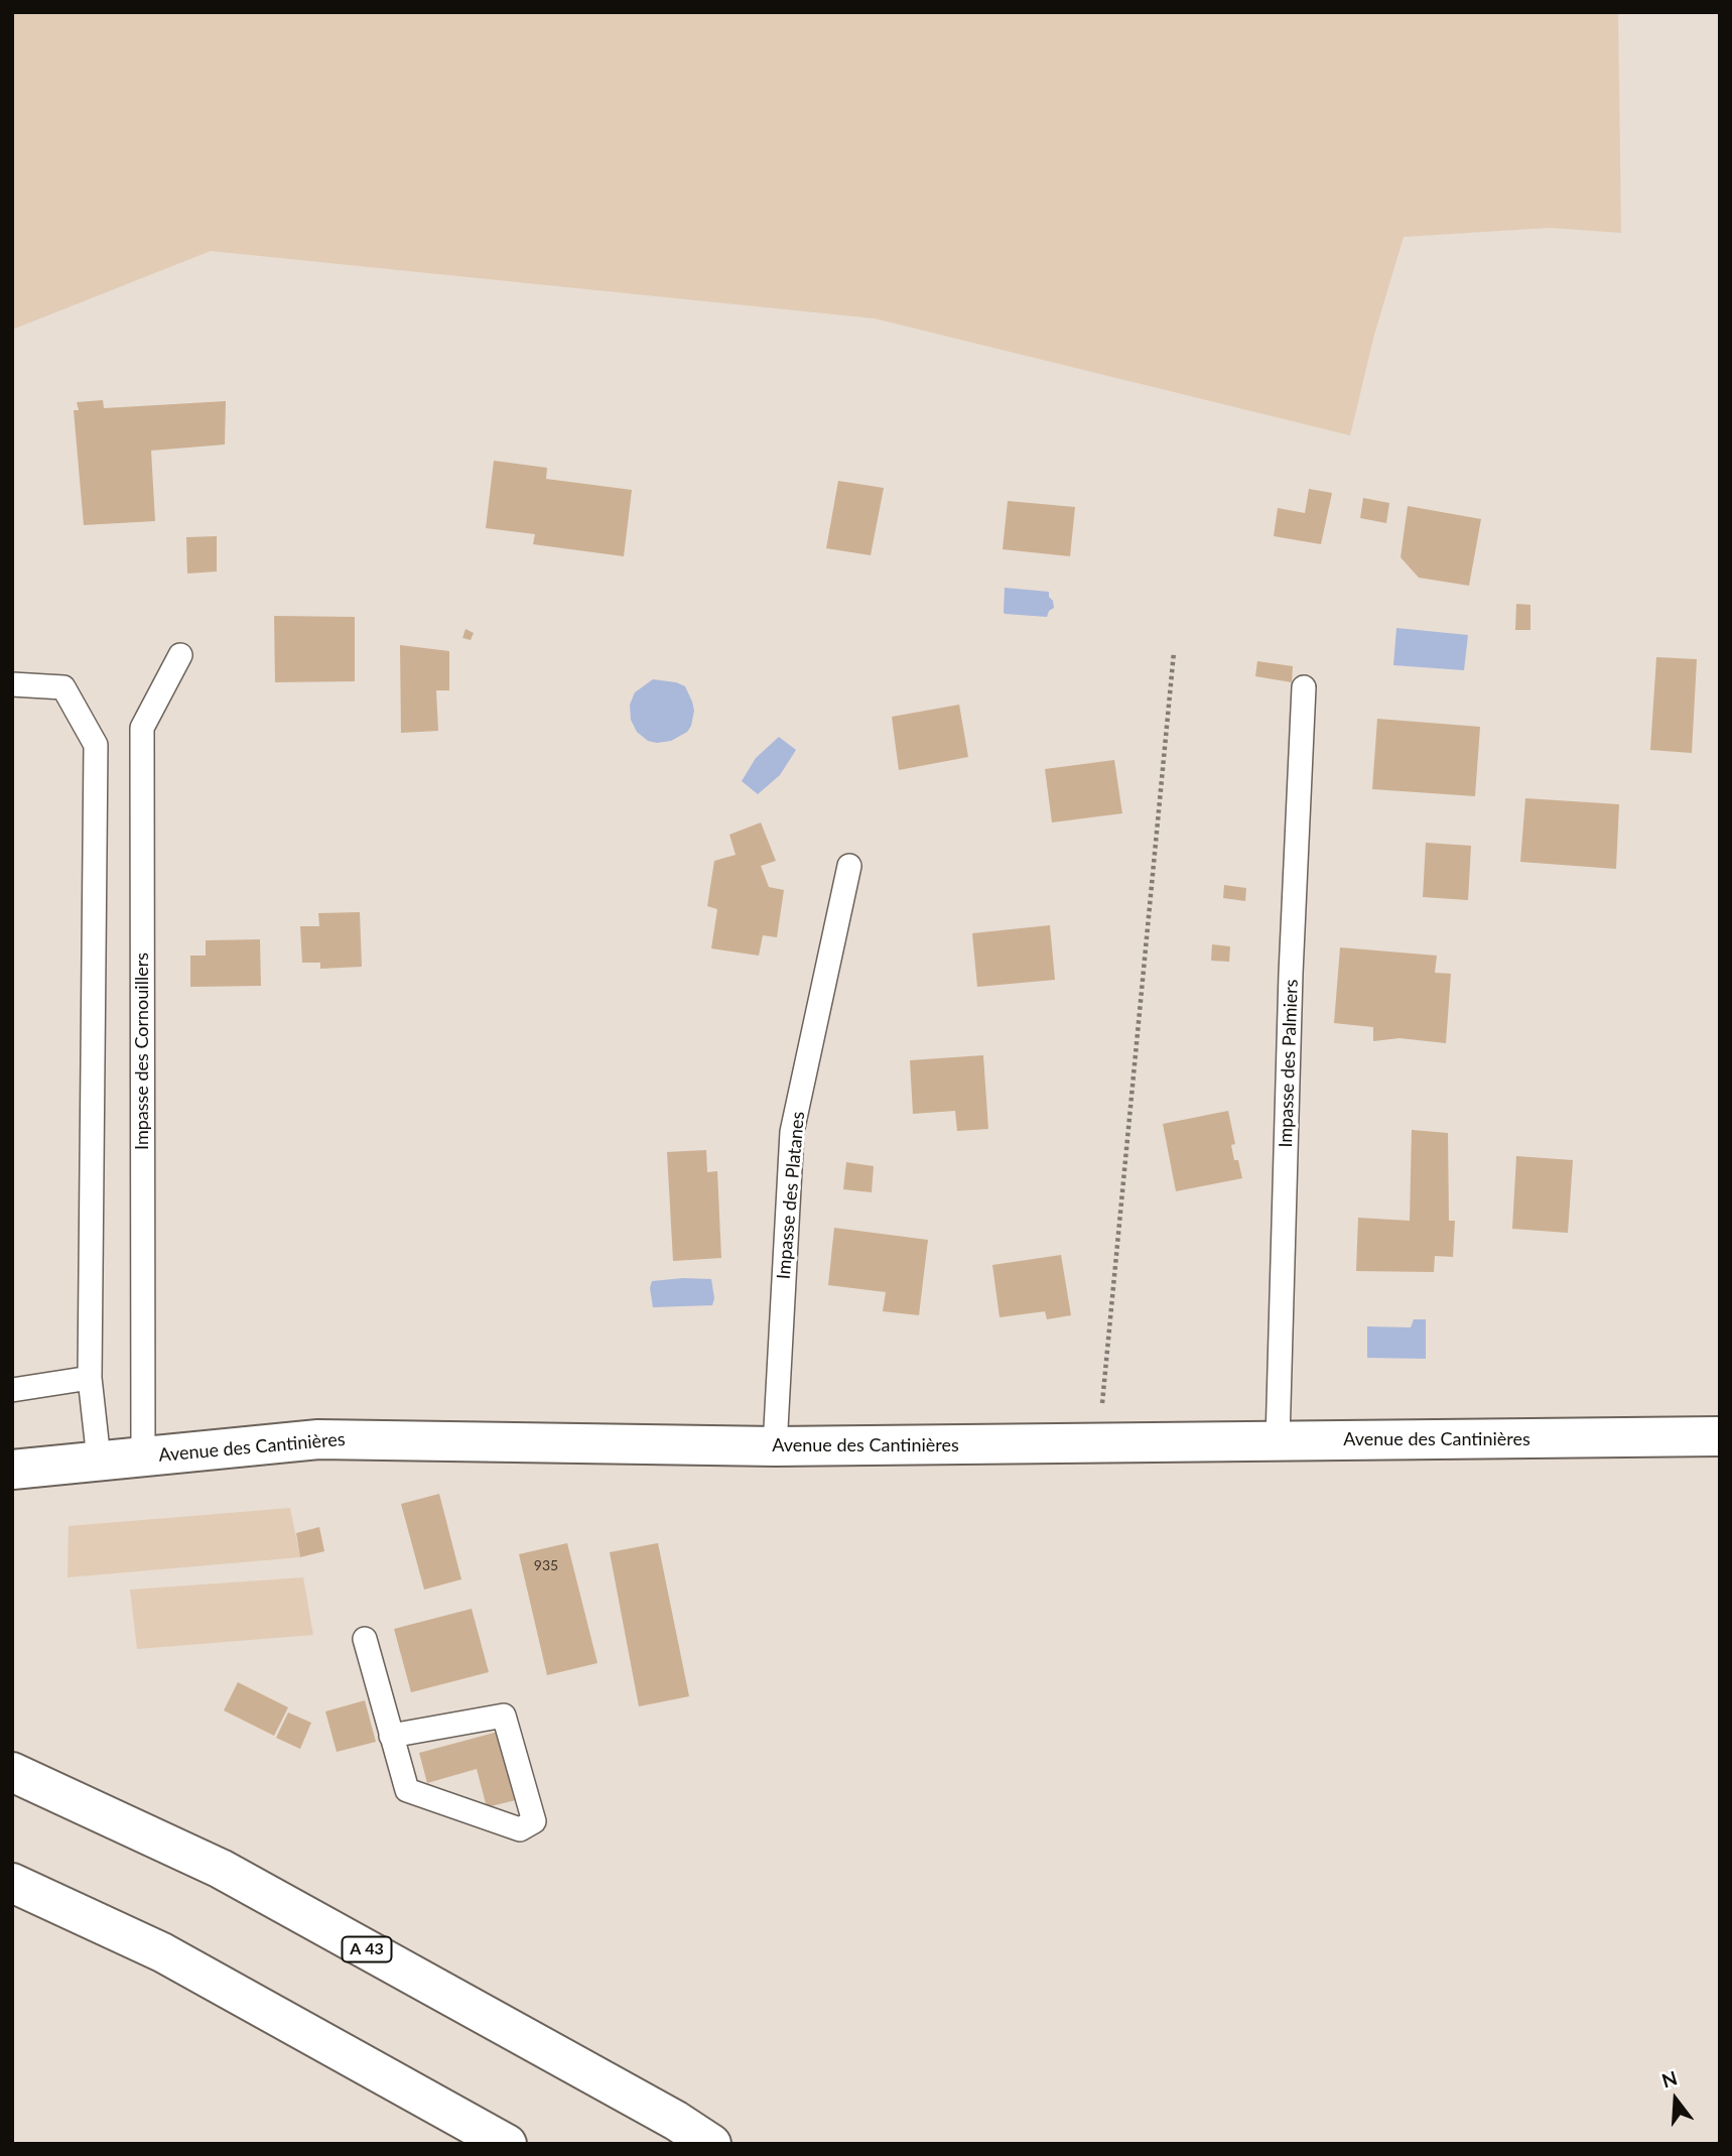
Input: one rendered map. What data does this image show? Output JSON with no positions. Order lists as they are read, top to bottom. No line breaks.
{"streets":{"main road":["Avenue des Cantinières","A 43"],"lane":["Impasse des Cornouillers","Impasse des Palmiers","Impasse des Platanes"]},"crossings":[["Impasse des Cornouillers","Avenue des Cantinières"],["Impasse des Palmiers","Avenue des Cantinières"],["Impasse des Platanes","Avenue des Cantinières"]],"house_numbers":["935"],"north":"top"}
